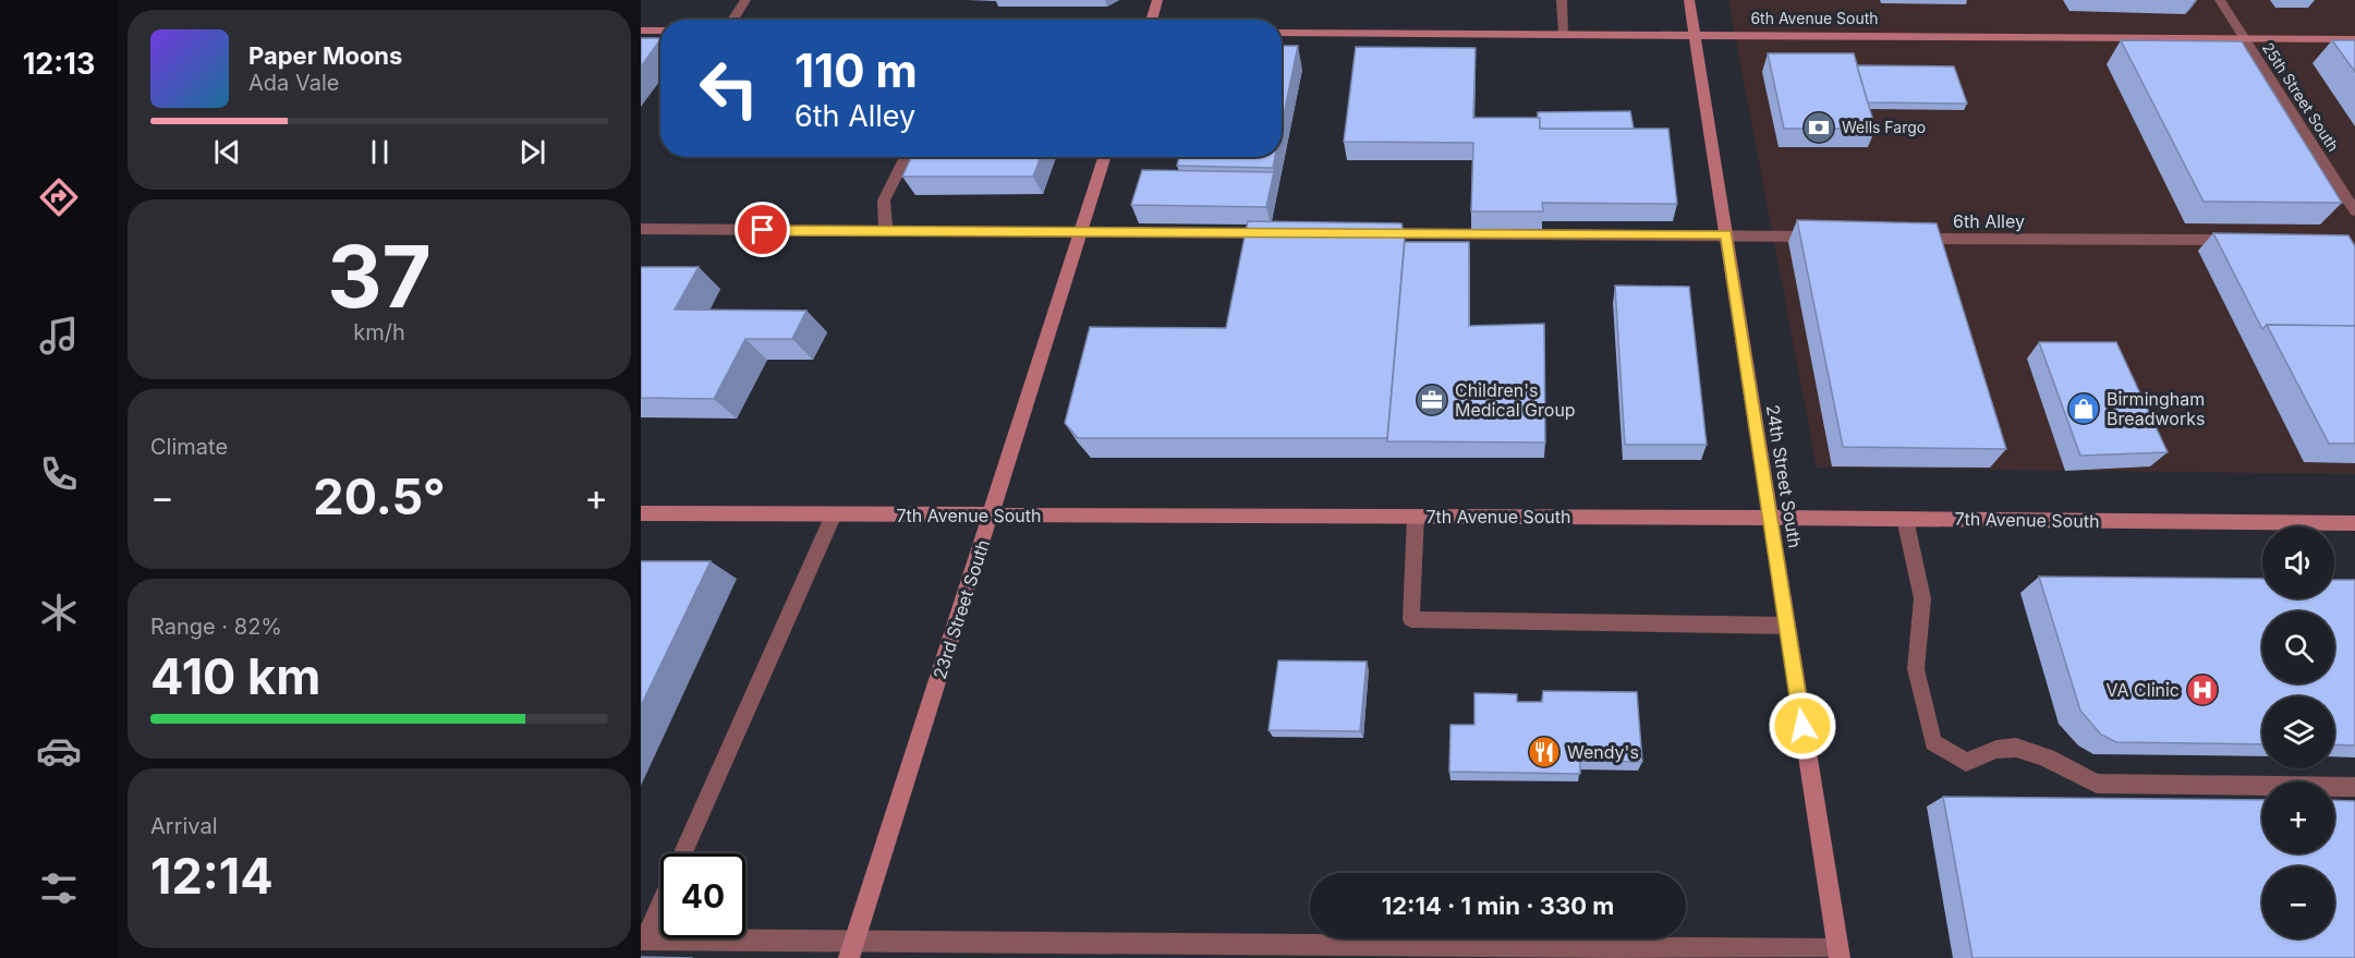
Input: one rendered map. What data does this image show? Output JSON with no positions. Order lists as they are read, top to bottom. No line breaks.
{"streets":{"street":["6th Avenue South","25th Street South","6th Alley","24th Street South","7th Avenue South","23rd Street South"]},"crossings":[["6th Avenue South","25th Street South"],["6th Avenue South","24th Street South"],["24th Street South","7th Avenue South"],["7th Avenue South","23rd Street South"]],"places":{"bank":["Wells Fargo"],"office":["Children's Medical Group"],"shop":["Birmingham Breadworks"],"hospital":["VA Clinic"],"restaurant":["Wendy's"]},"page":{"tabs":"12:13","turn":["110 m","6th Alley"],"song":["Paper Moons","Ada Vale"],"tile":[["37","km/h"],"Climate",["Range · 82%","410 km"],["Arrival","12:14"]],"heat":["−","20.5°","+"],"map_buttons":["+","−"],"limit":"40","trip":"12:14 · 1 min · 330 m"}}
